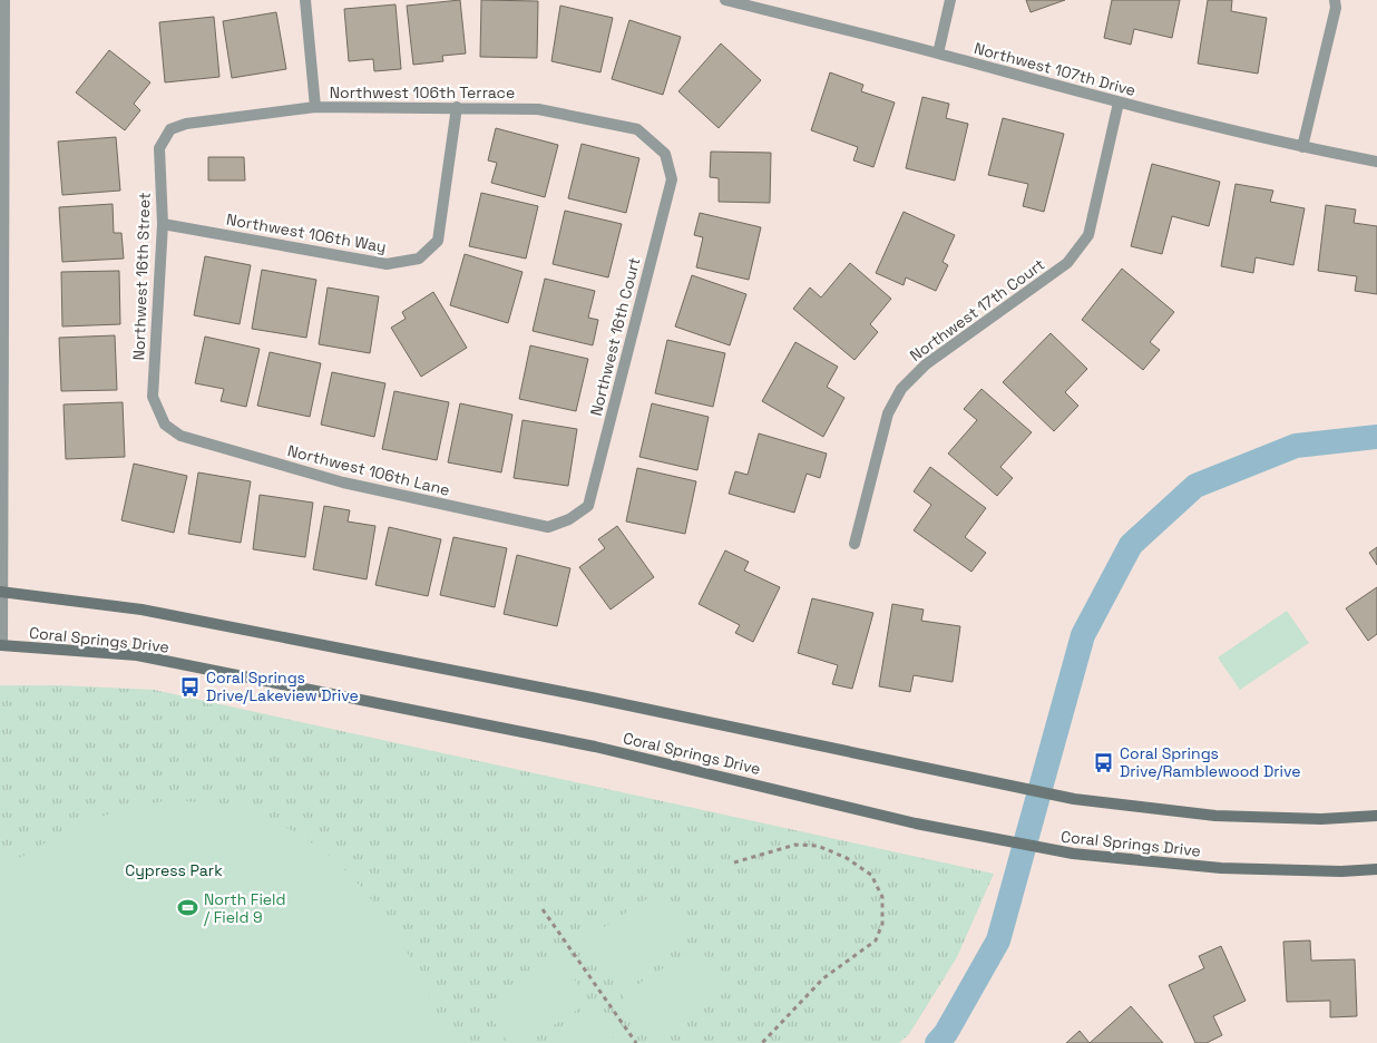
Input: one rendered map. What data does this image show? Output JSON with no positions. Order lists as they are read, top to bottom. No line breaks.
{"streets":{"main road":["Coral Springs Drive"],"street":["Northwest 107th Drive","Northwest 106th Terrace","Northwest 106th Way","Northwest 16th Street","Northwest 17th Court","Northwest 16th Court","Northwest 106th Lane"]},"crossings":[["Northwest 107th Drive","Northwest 17th Court"],["Northwest 106th Terrace","Northwest 106th Way"],["Northwest 106th Terrace","Northwest 16th Street"],["Northwest 106th Terrace","Northwest 16th Court"],["Northwest 106th Way","Northwest 16th Street"],["Northwest 16th Street","Northwest 106th Lane"],["Northwest 16th Court","Northwest 106th Lane"]],"parks":["Cypress Park"],"places":{"bus stop":["Coral Springs Drive/Lakeview Drive","Coral Springs Drive/Ramblewood Drive"],"sports":["North Field / Field 9"]}}
